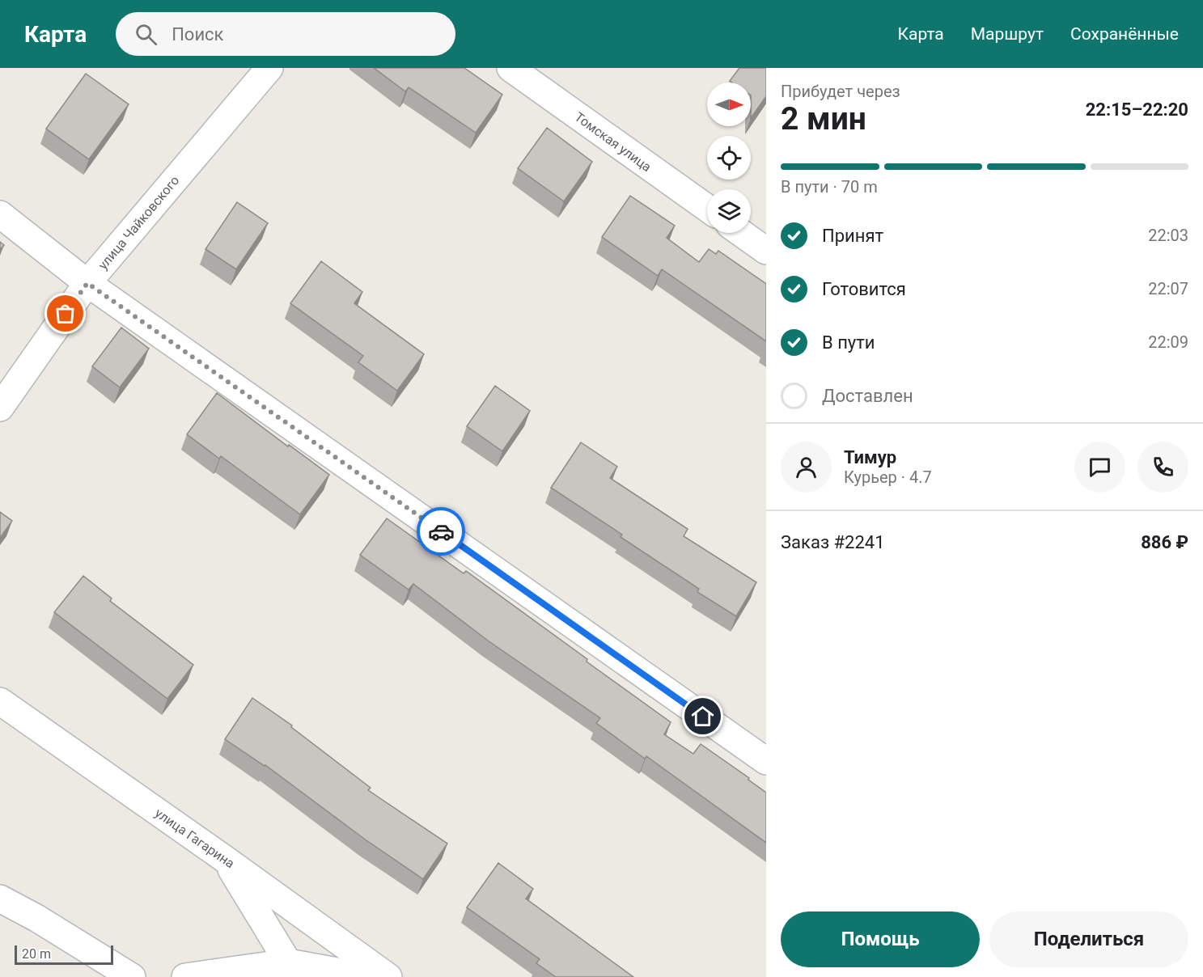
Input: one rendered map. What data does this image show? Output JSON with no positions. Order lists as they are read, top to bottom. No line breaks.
{"streets":{"street":["Томская улица","улица Чайковского","улица Гагарина"]},"scale_bar":"20 m","north":"right","page":{"header":"Карта","search":"Поиск","nav":["Карта","Маршрут","Сохранённые"],"heading":["2 мин","Прибудет через","22:15–22:20"],"panel":["Тимур","Курьер · 4.7","Заказ #2241","886 ₽"],"bar":"В пути · 70 m","list":[["Принят","22:03"],["Готовится","22:07"],["В пути","22:09"],"Доставлен"],"buttons":["Помощь","Поделиться"],"scale":"20 m"}}
